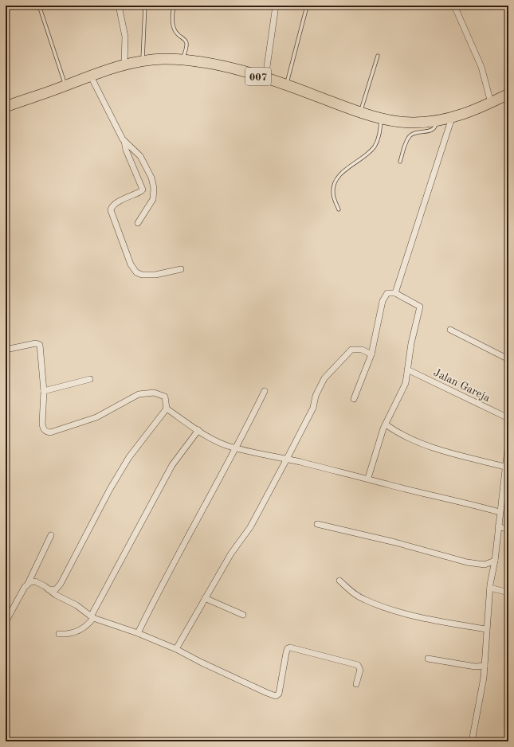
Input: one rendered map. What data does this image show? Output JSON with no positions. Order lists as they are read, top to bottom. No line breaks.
{"streets":{"highway":["007"],"street":["Jalan Gareja"]}}
